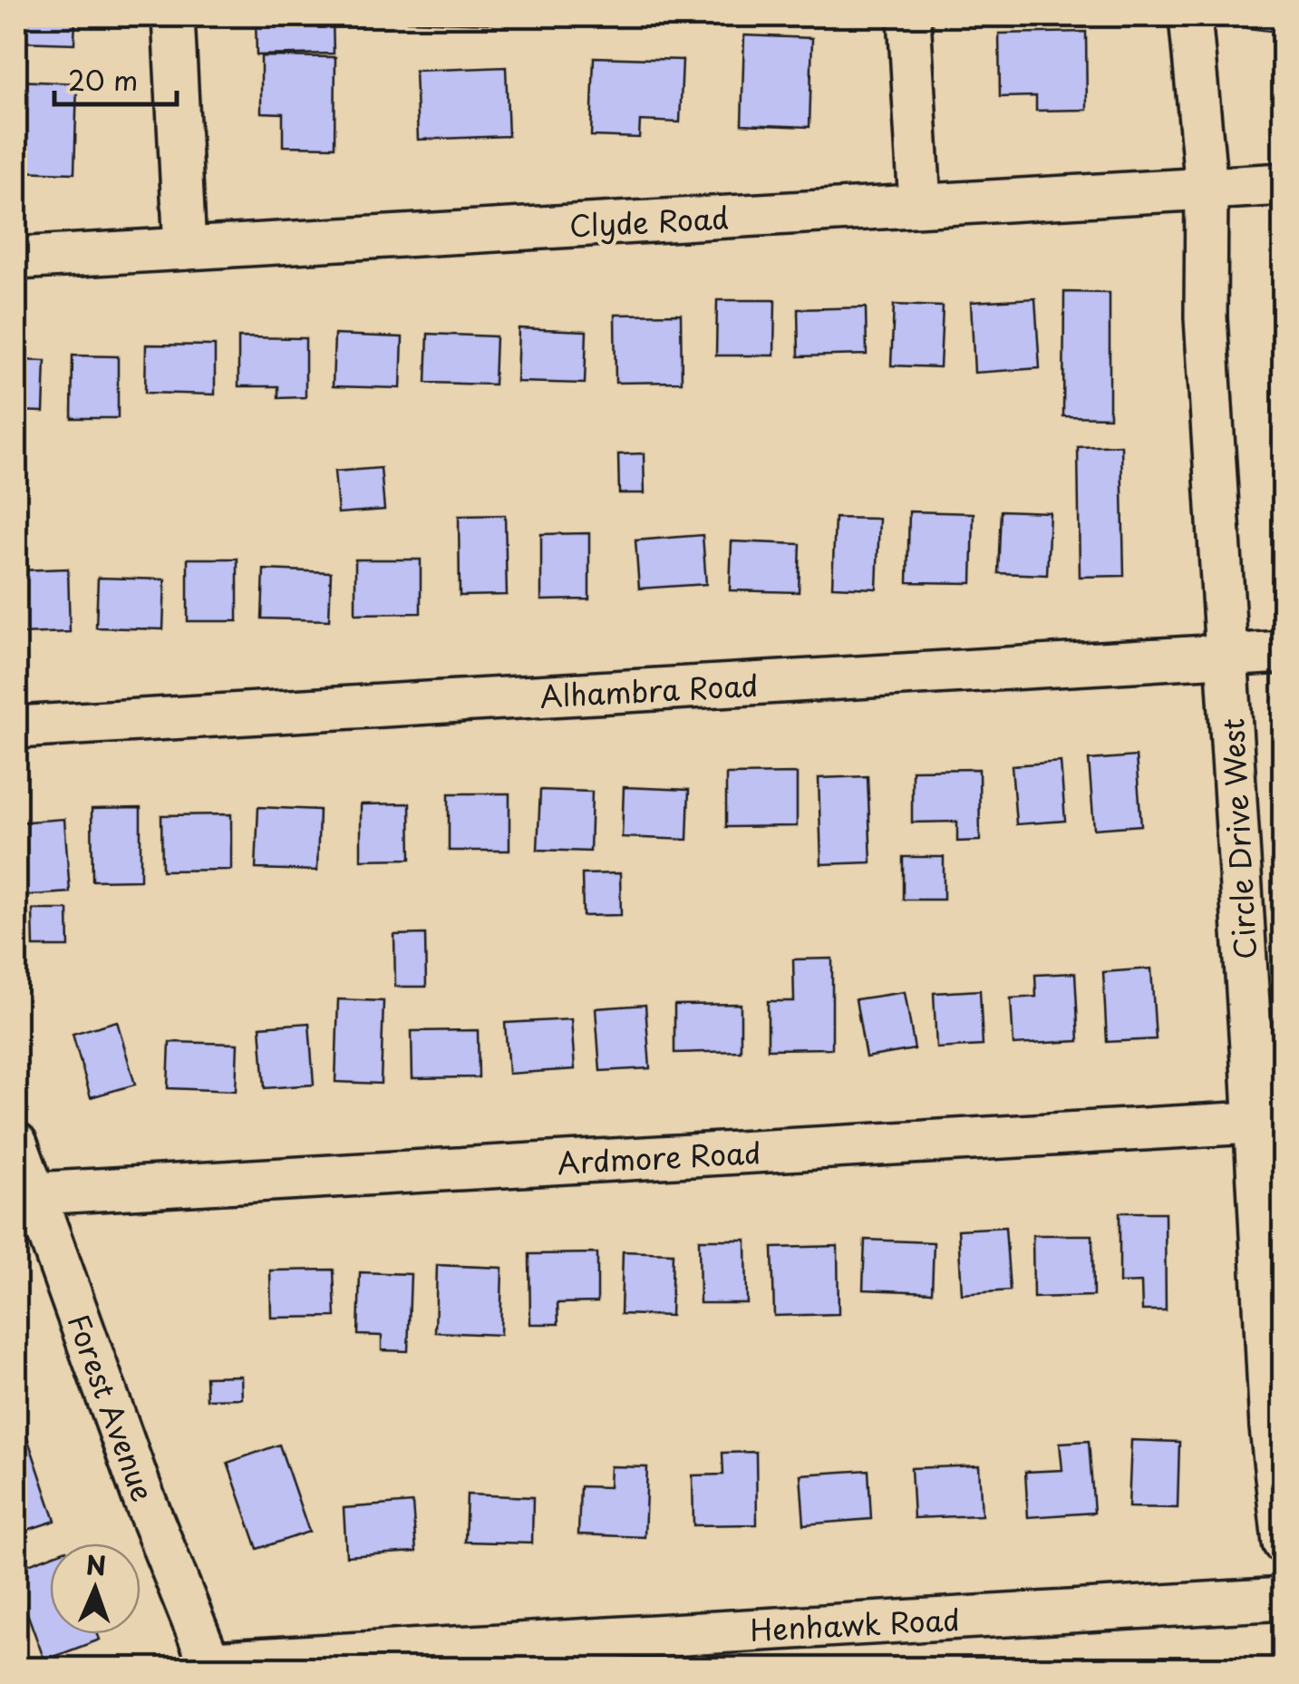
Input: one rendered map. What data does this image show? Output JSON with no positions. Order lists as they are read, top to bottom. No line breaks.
{"streets":{"street":["Clyde Road","Alhambra Road","Circle Drive West","Ardmore Road","Forest Avenue","Henhawk Road"]},"crossings":[["Clyde Road","Circle Drive West"],["Alhambra Road","Circle Drive West"],["Circle Drive West","Ardmore Road"],["Ardmore Road","Forest Avenue"],["Forest Avenue","Henhawk Road"]],"scale_bar":"20 m","north":"top"}
